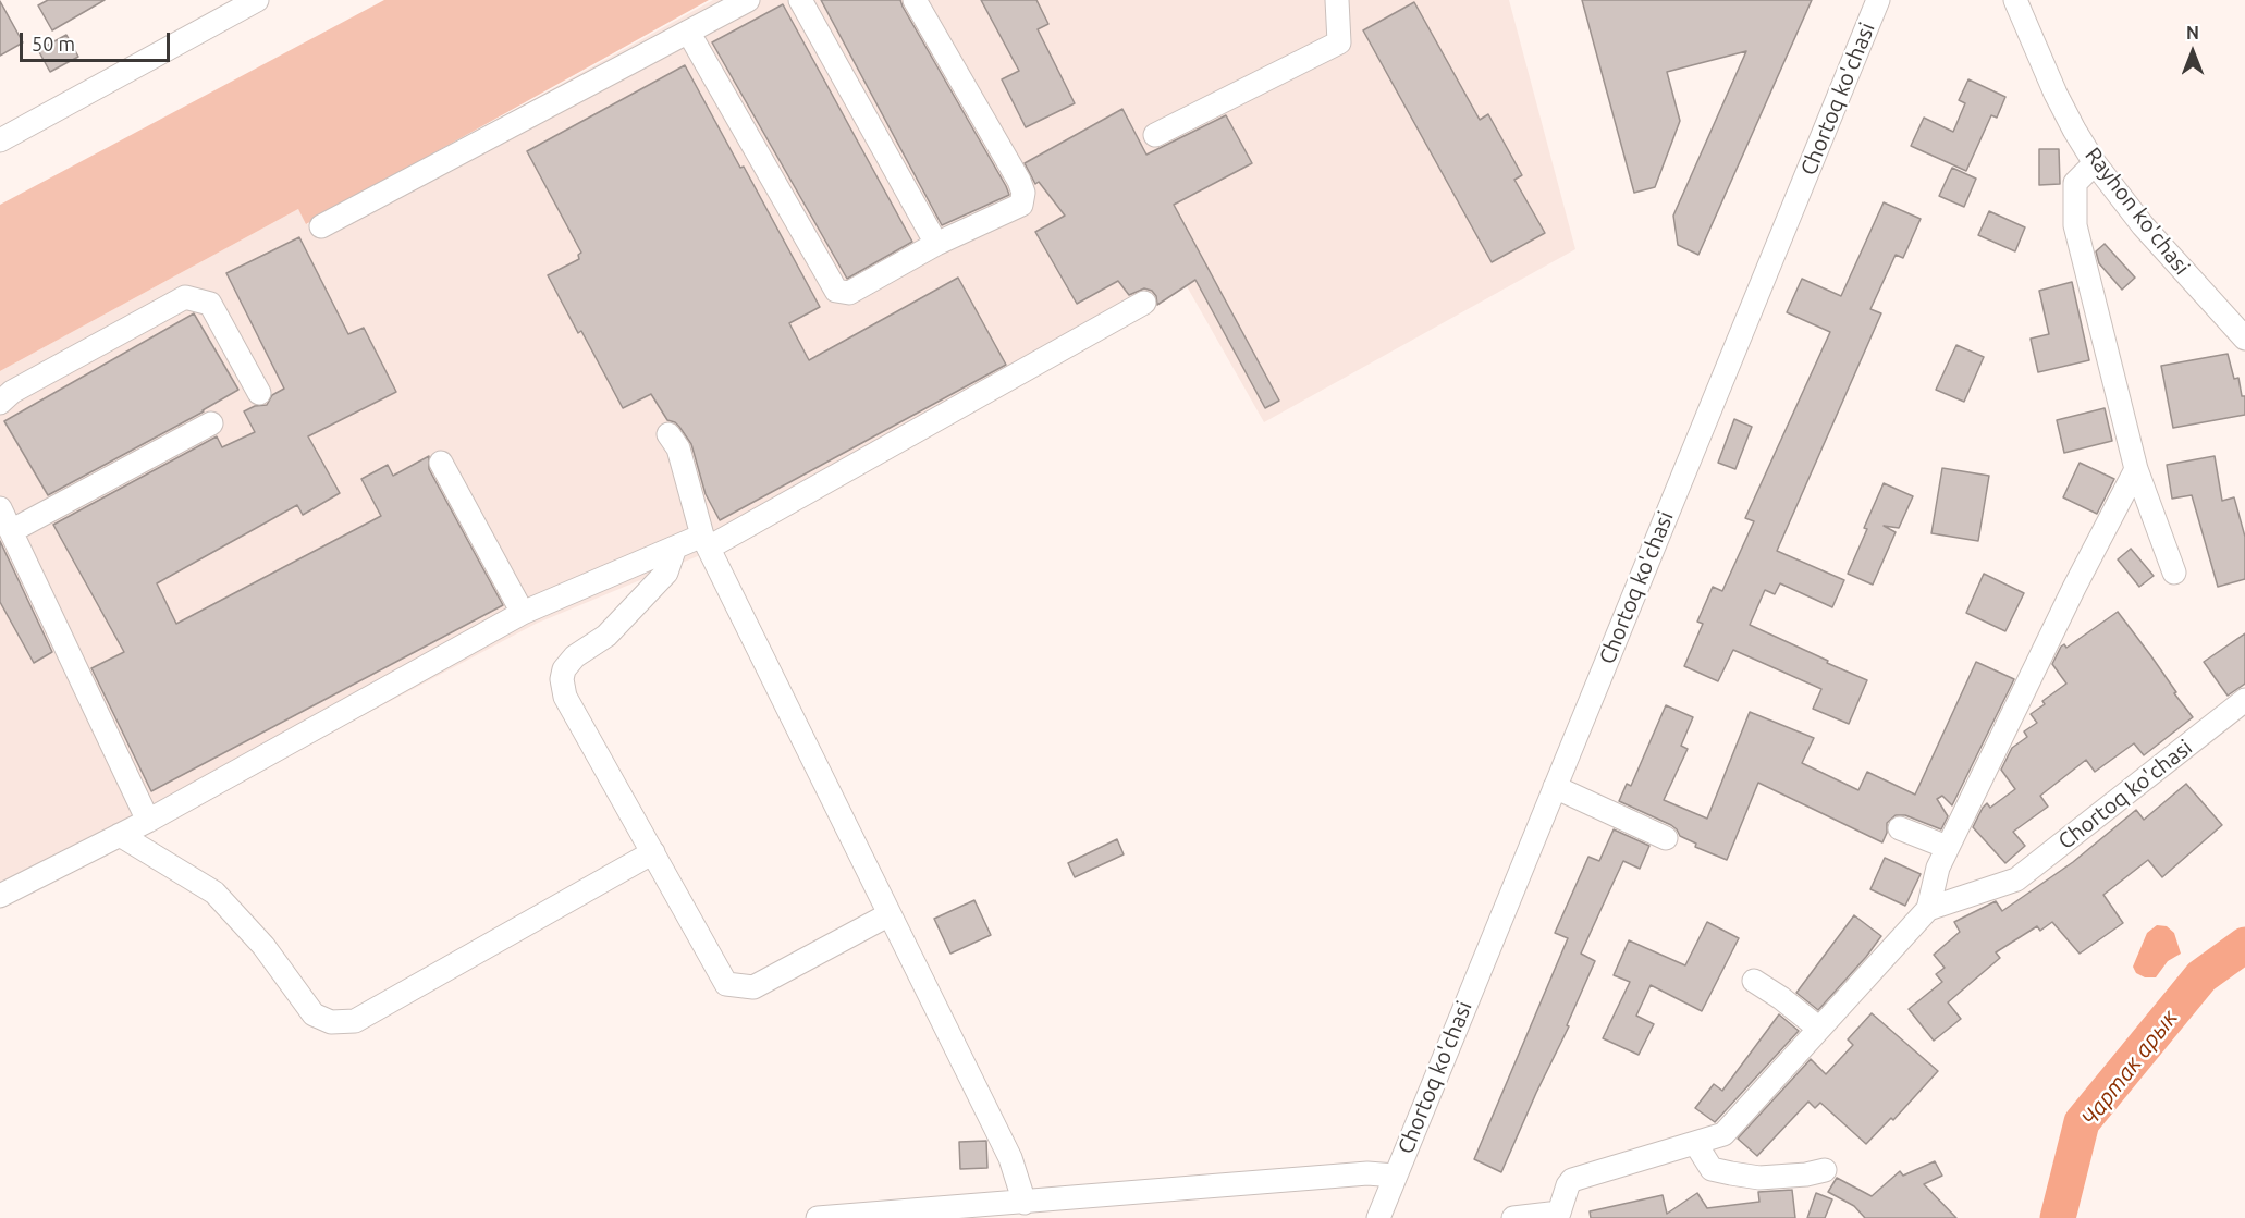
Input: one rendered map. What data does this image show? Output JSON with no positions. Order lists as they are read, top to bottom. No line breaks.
{"streets":{"street":["Chortoq ko'chasi","Rayhon ko'chasi"]},"water":["Чартак арык"],"scale_bar":"50 m","north":"top"}
